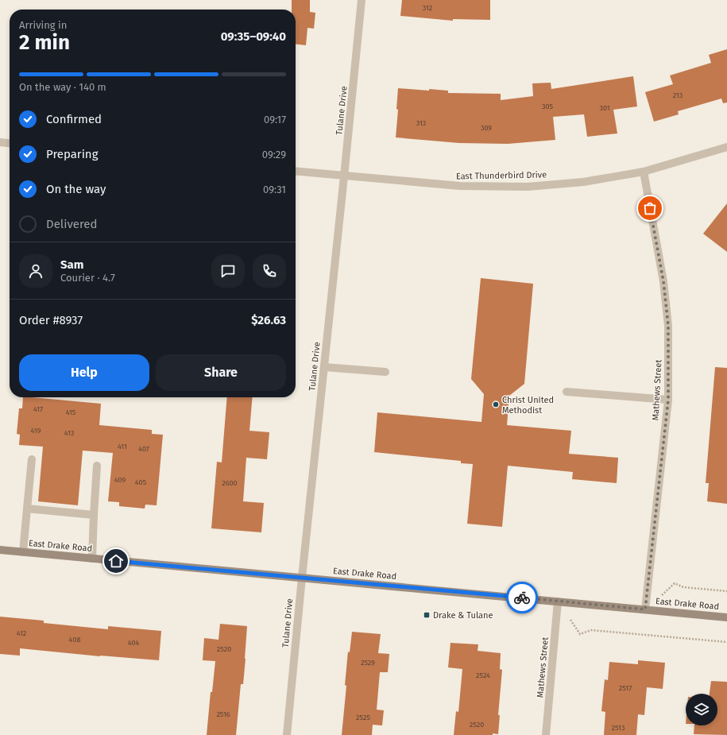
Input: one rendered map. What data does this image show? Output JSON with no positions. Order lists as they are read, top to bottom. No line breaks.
{"streets":{"main road":["East Drake Road"],"street":["Tulane Drive","East Thunderbird Drive","Mathews Street"]},"crossings":[["Tulane Drive","East Thunderbird Drive"],["Tulane Drive","East Drake Road"],["East Thunderbird Drive","Mathews Street"],["Mathews Street","East Drake Road"]],"places":{"other":["Christ United Methodist"],"transit":["Drake & Tulane"]},"house_numbers":["312","213","305","301","313","309","417","415","419","413","411","407","409","405","2600","412","408","404","2520","2529","2524","2517","2516","2525","2520","2513"],"page":{"heading":["2 min","Arriving in","09:35–09:40"],"panel":["Sam","Courier · 4.7","Order #8937","$26.63"],"bar":"On the way · 140 m","list":[["Confirmed","09:17"],["Preparing","09:29"],["On the way","09:31"],"Delivered"],"buttons":["Help","Share"]}}
